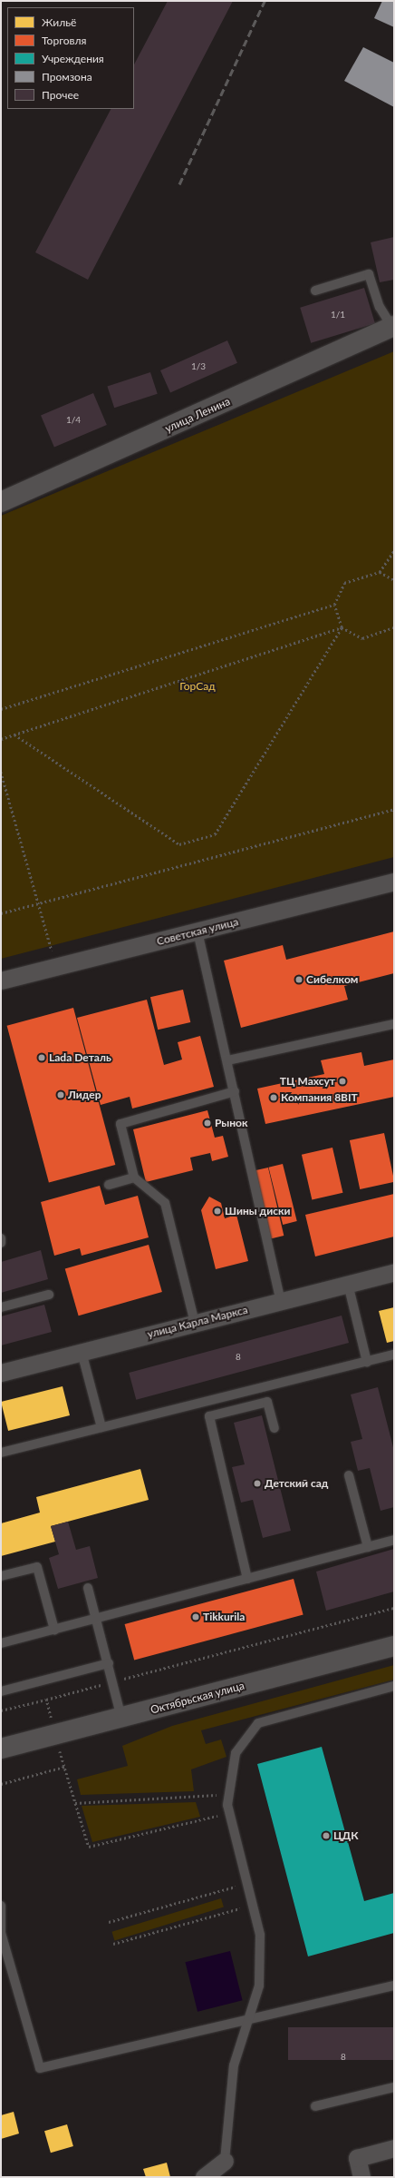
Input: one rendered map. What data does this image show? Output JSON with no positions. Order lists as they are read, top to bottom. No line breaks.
{"streets":{"street":["улица Ленина","Советская улица","улица Карла Маркса","Октябрьская улица"]},"parks":["ГорСад"],"places":["Сибелком","Lada Dеталь","ТЦ Махсут","Лидер","Компания 8BIT","Рынок","Шины диски","Детский сад","Tikkurila","ЦДК"],"house_numbers":["1/1","1/3","1/4","8","8"],"legend":["Жильё","Торговля","Учреждения","Промзона","Прочее"]}
